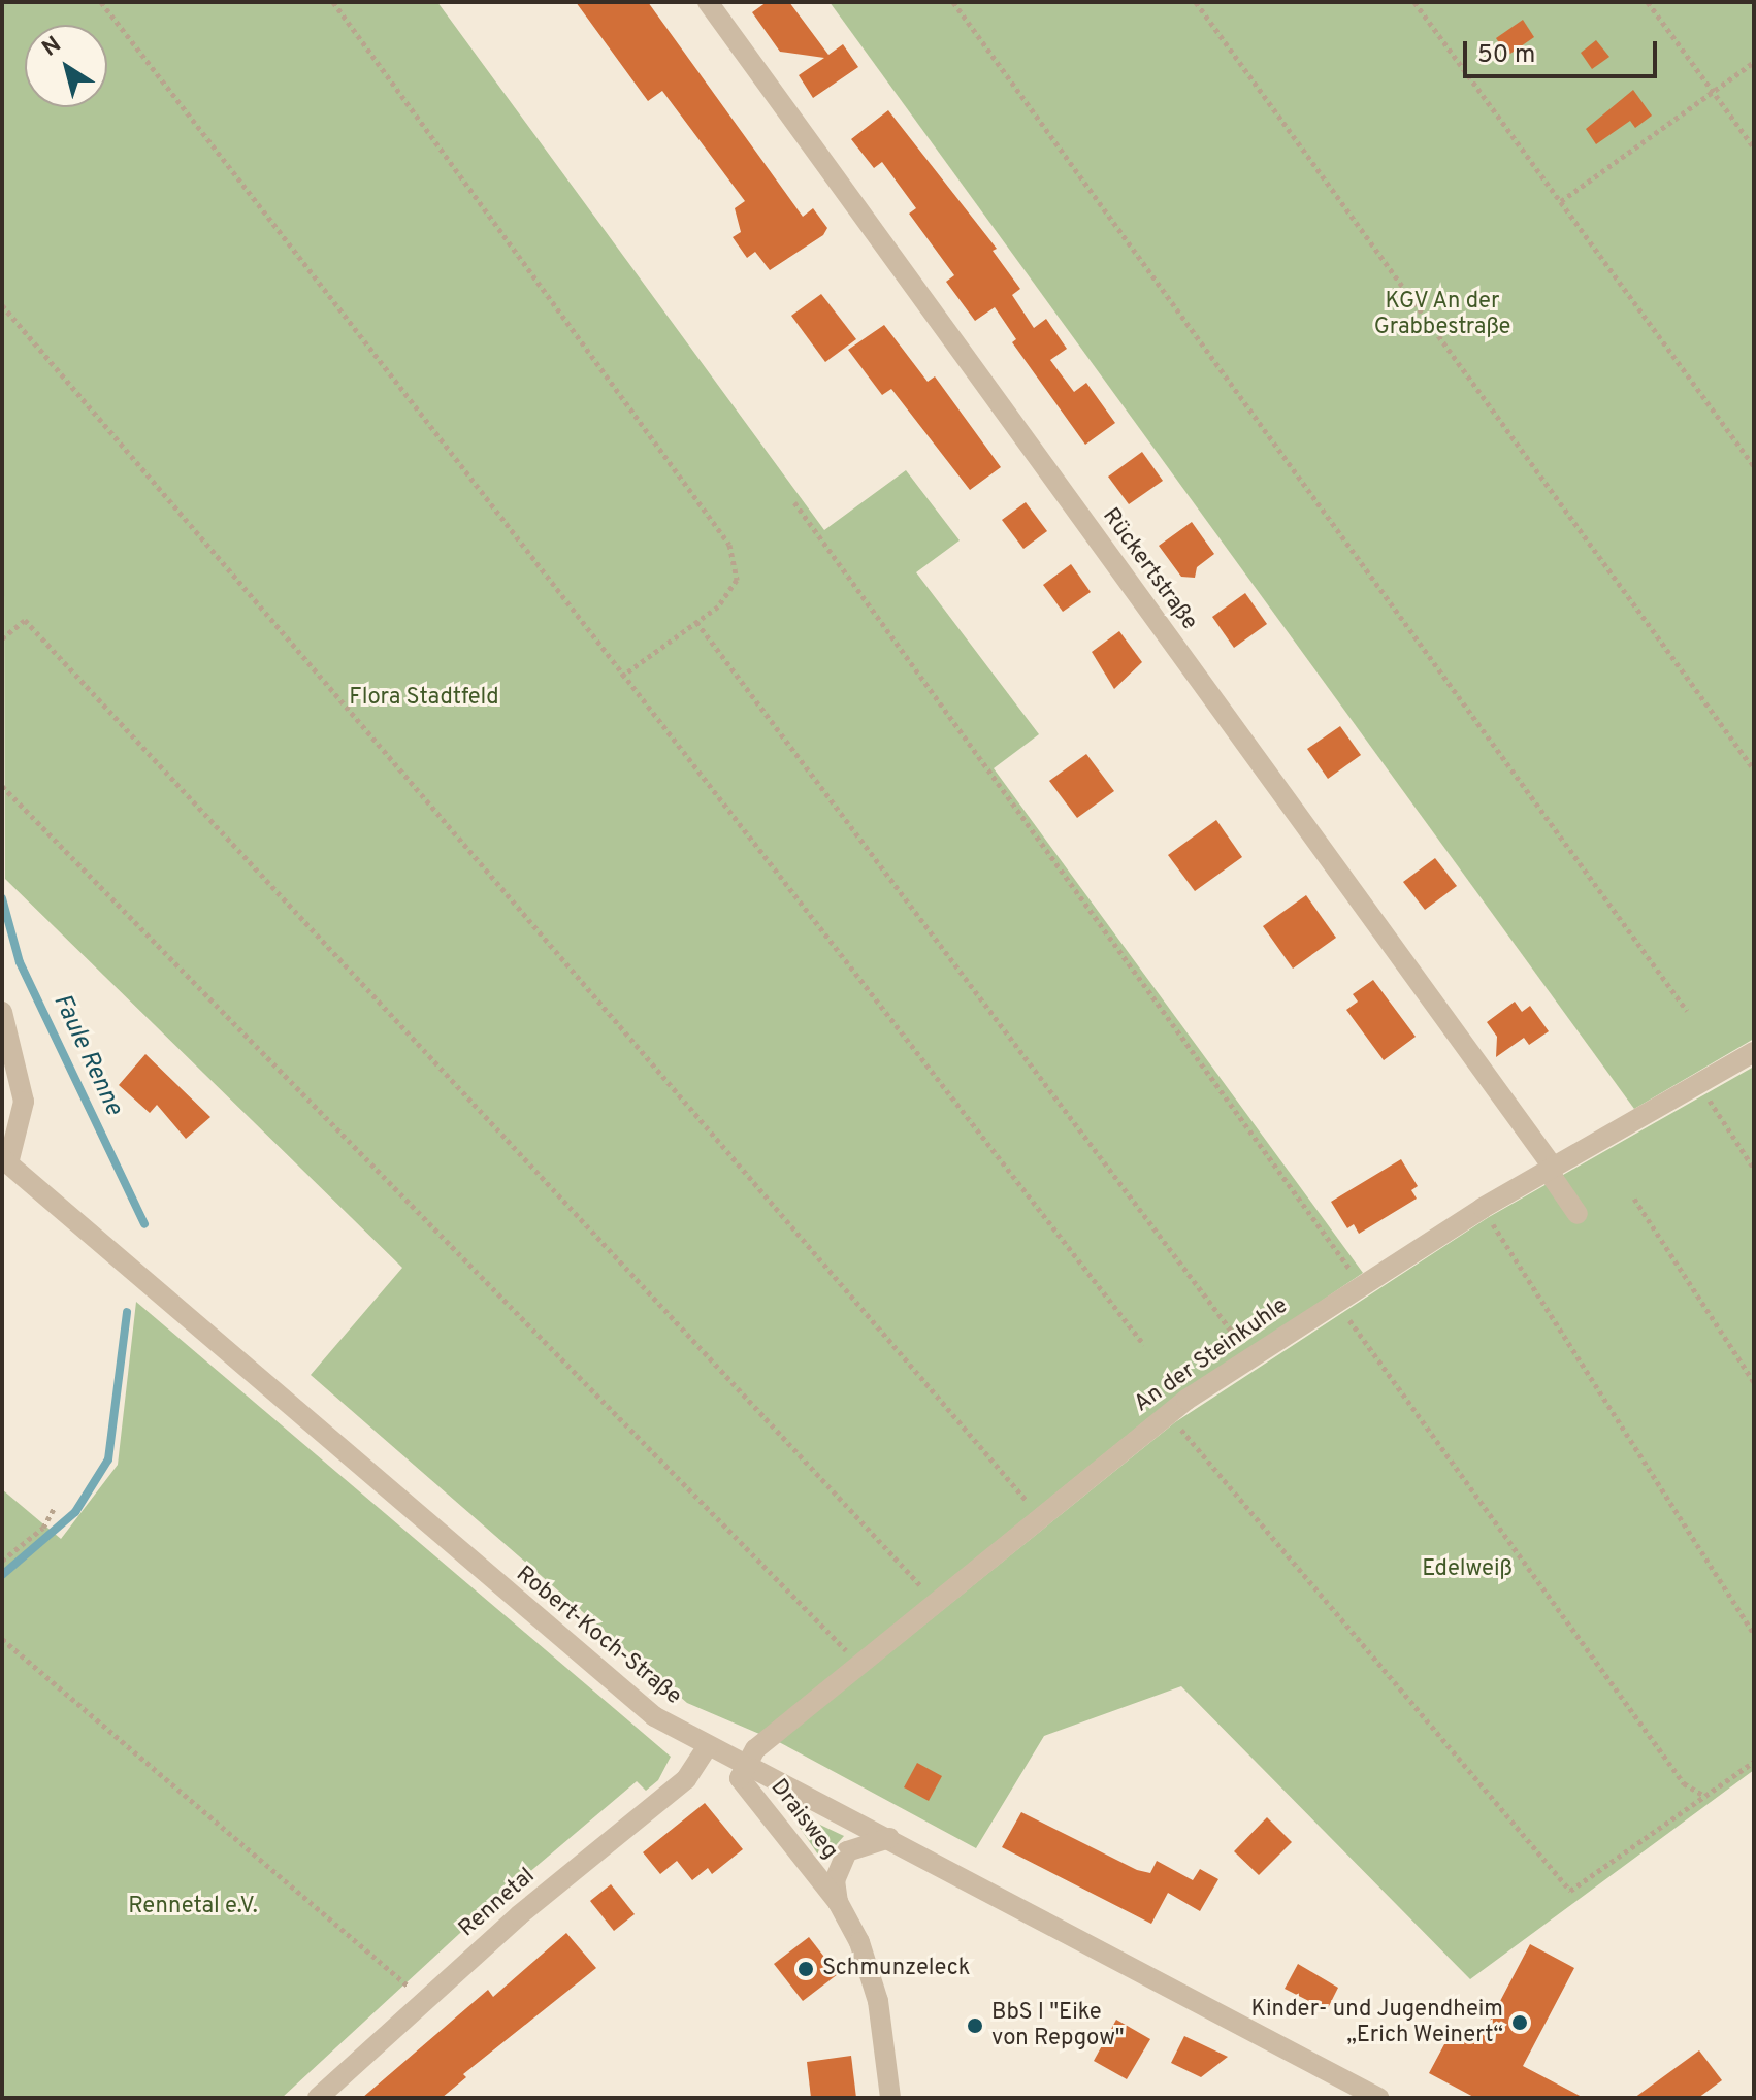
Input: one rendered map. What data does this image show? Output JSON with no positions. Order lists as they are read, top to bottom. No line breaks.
{"streets":{"street":["Rückertstraße","An der Steinkuhle","Robert-Koch-Straße","Draisweg","Rennetal"]},"crossings":[["Rückertstraße","An der Steinkuhle"],["An der Steinkuhle","Robert-Koch-Straße"],["An der Steinkuhle","Draisweg"],["Robert-Koch-Straße","Draisweg"],["Robert-Koch-Straße","Rennetal"]],"water":["Faule Renne"],"parks":["KGV An der Grabbestraße","Flora Stadtfeld","Edelweiß","Rennetal e.V."],"places":["Schmunzeleck","Kinder- und Jugendheim „Erich Weinert“","BbS I \"Eike von Repgow\""],"scale_bar":"50 m","north":"top left"}
